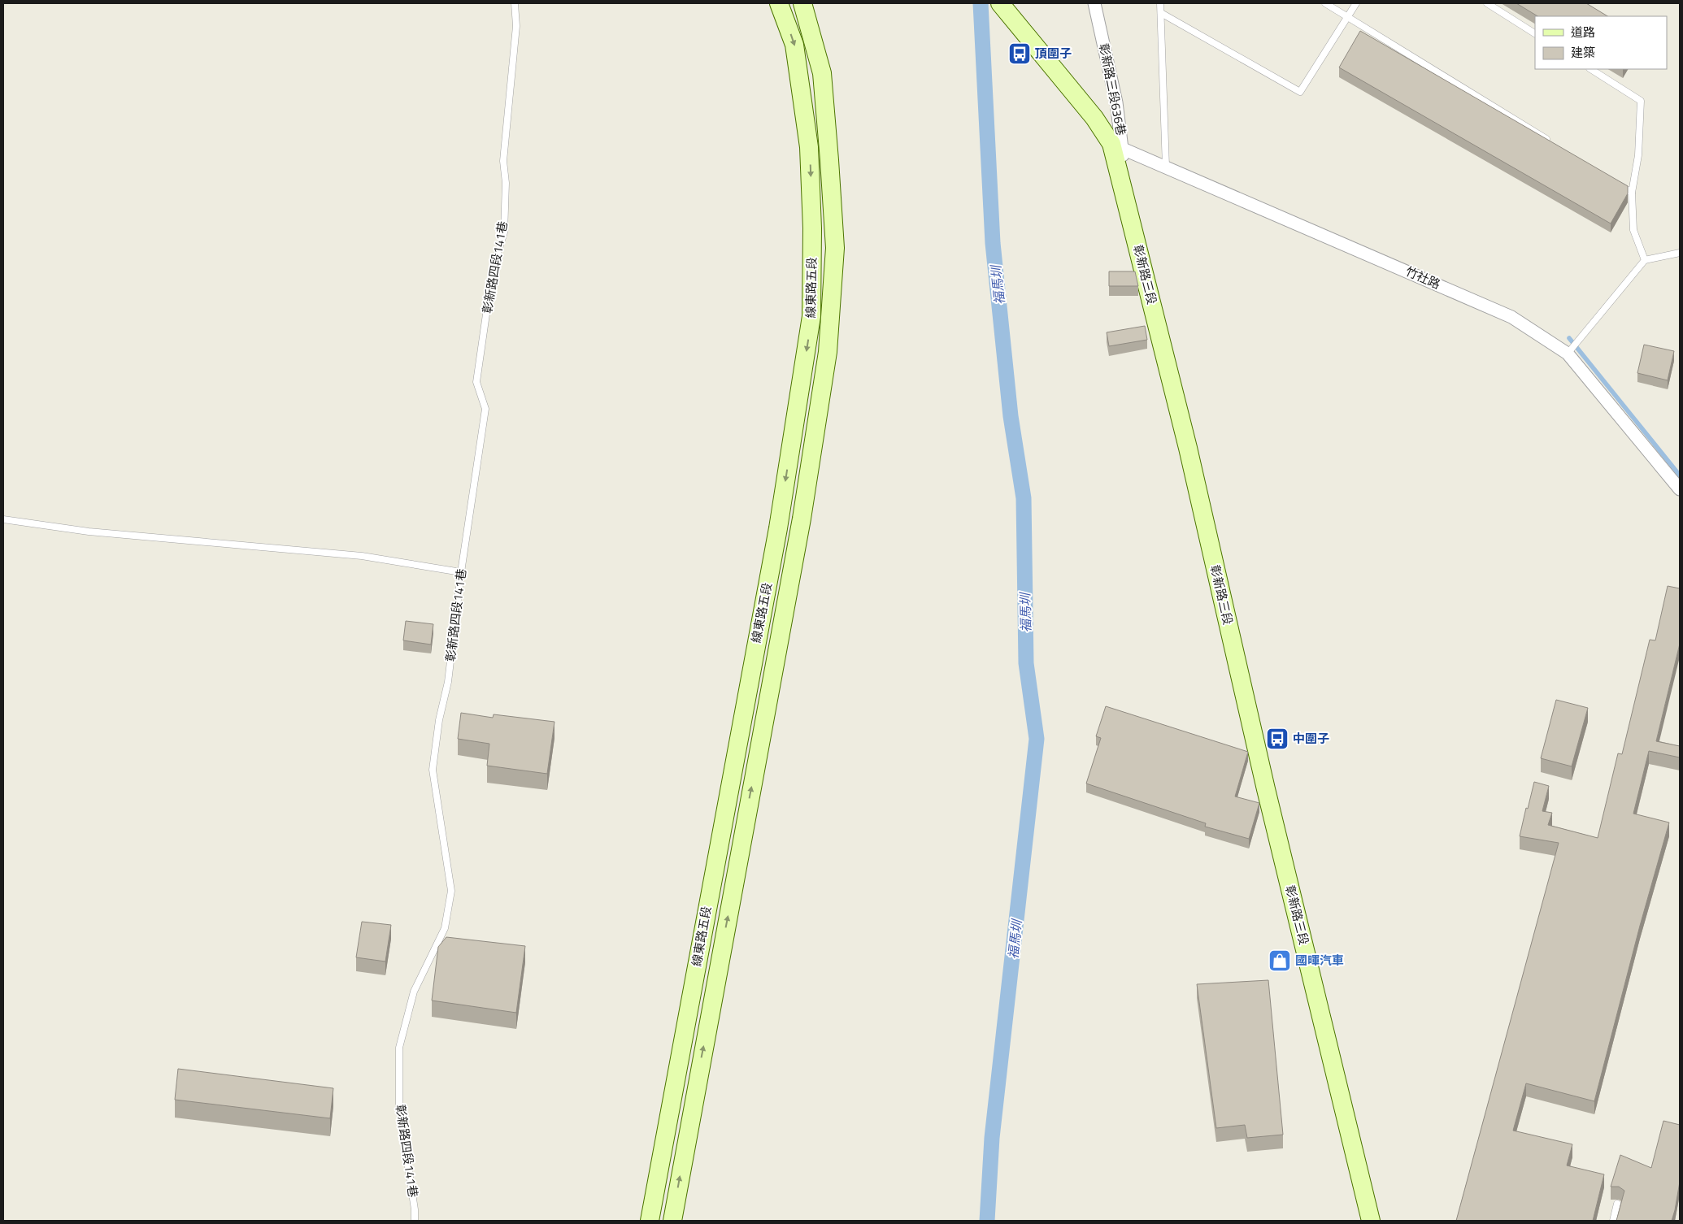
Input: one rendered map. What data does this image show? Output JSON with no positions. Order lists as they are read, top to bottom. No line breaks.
{"streets":{"main road":["彰新路三段","線東路五段"],"street":["彰新路三段636巷","竹社路"],"lane":["彰新路四段141巷"]},"crossings":[["彰新路三段636巷","彰新路三段"],["彰新路三段636巷","竹社路"],["彰新路三段","竹社路"]],"water":["福馬圳"],"places":{"bus stop":["頂圍子","中圍子"],"shop":["國暉汽車"]},"legend":["道路","建築"]}
